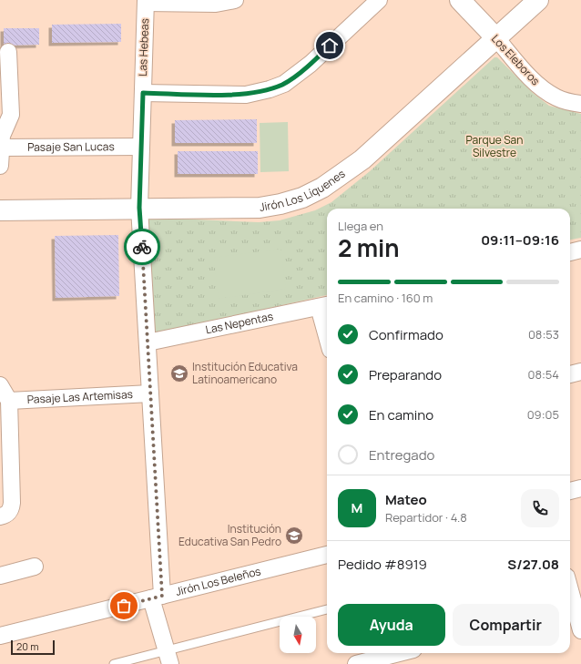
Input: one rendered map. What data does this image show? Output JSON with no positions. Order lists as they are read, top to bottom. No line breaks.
{"streets":{"street":["Las Hebeas","Los Eleboros","Pasaje San Lucas","Jirón Los Líquenes","Las Nepentas","Pasaje Las Artemisas","Jirón Los Beleños"]},"crossings":[["Las Hebeas","Pasaje San Lucas"],["Las Hebeas","Jirón Los Líquenes"],["Las Hebeas","Las Nepentas"],["Las Hebeas","Pasaje Las Artemisas"],["Las Hebeas","Jirón Los Beleños"],["Los Eleboros","Jirón Los Líquenes"]],"parks":["Parque San Silvestre"],"places":{"school or university":["Institución Educativa Latinoamericano","Institución Educativa San Pedro"]},"scale_bar":"20 m","north":"bottom","page":{"heading":["2 min","Llega en","09:11–09:16"],"panel":["Mateo","Repartidor · 4.8","Pedido #8919","S/27.08"],"bar":"En camino · 160 m","list":[["Confirmado","08:53"],["Preparando","08:54"],["En camino","09:05"],"Entregado"],"round":"M","buttons":["Ayuda","Compartir"],"scale":"20 m"}}
